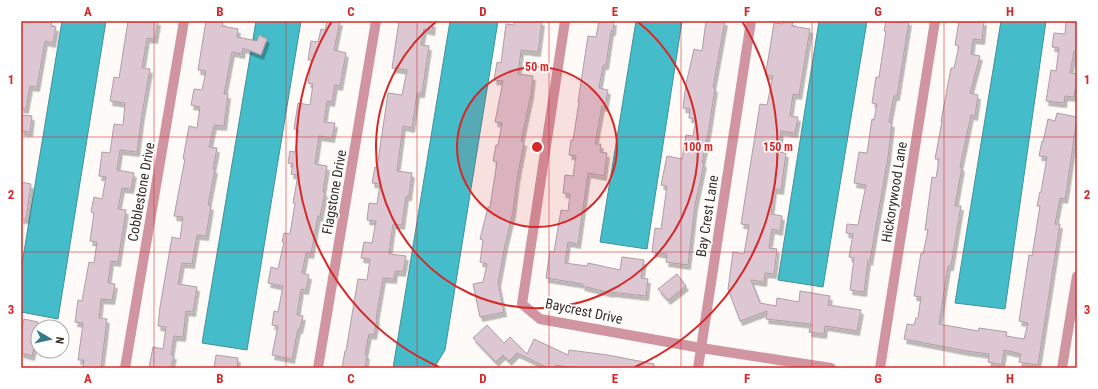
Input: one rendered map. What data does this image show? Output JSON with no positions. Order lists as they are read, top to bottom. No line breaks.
{"streets":{"street":["Cobblestone Drive","Flagstone Drive","Hickorywood Lane","Bay Crest Lane","Baycrest Drive"]},"crossings":[["Bay Crest Lane","Baycrest Drive"]],"north":"right","grid":{"columns":["A","B","C","D","E","F","G","H"],"rows":["1","2","3"]},"rings":["50 m","100 m","150 m"]}
